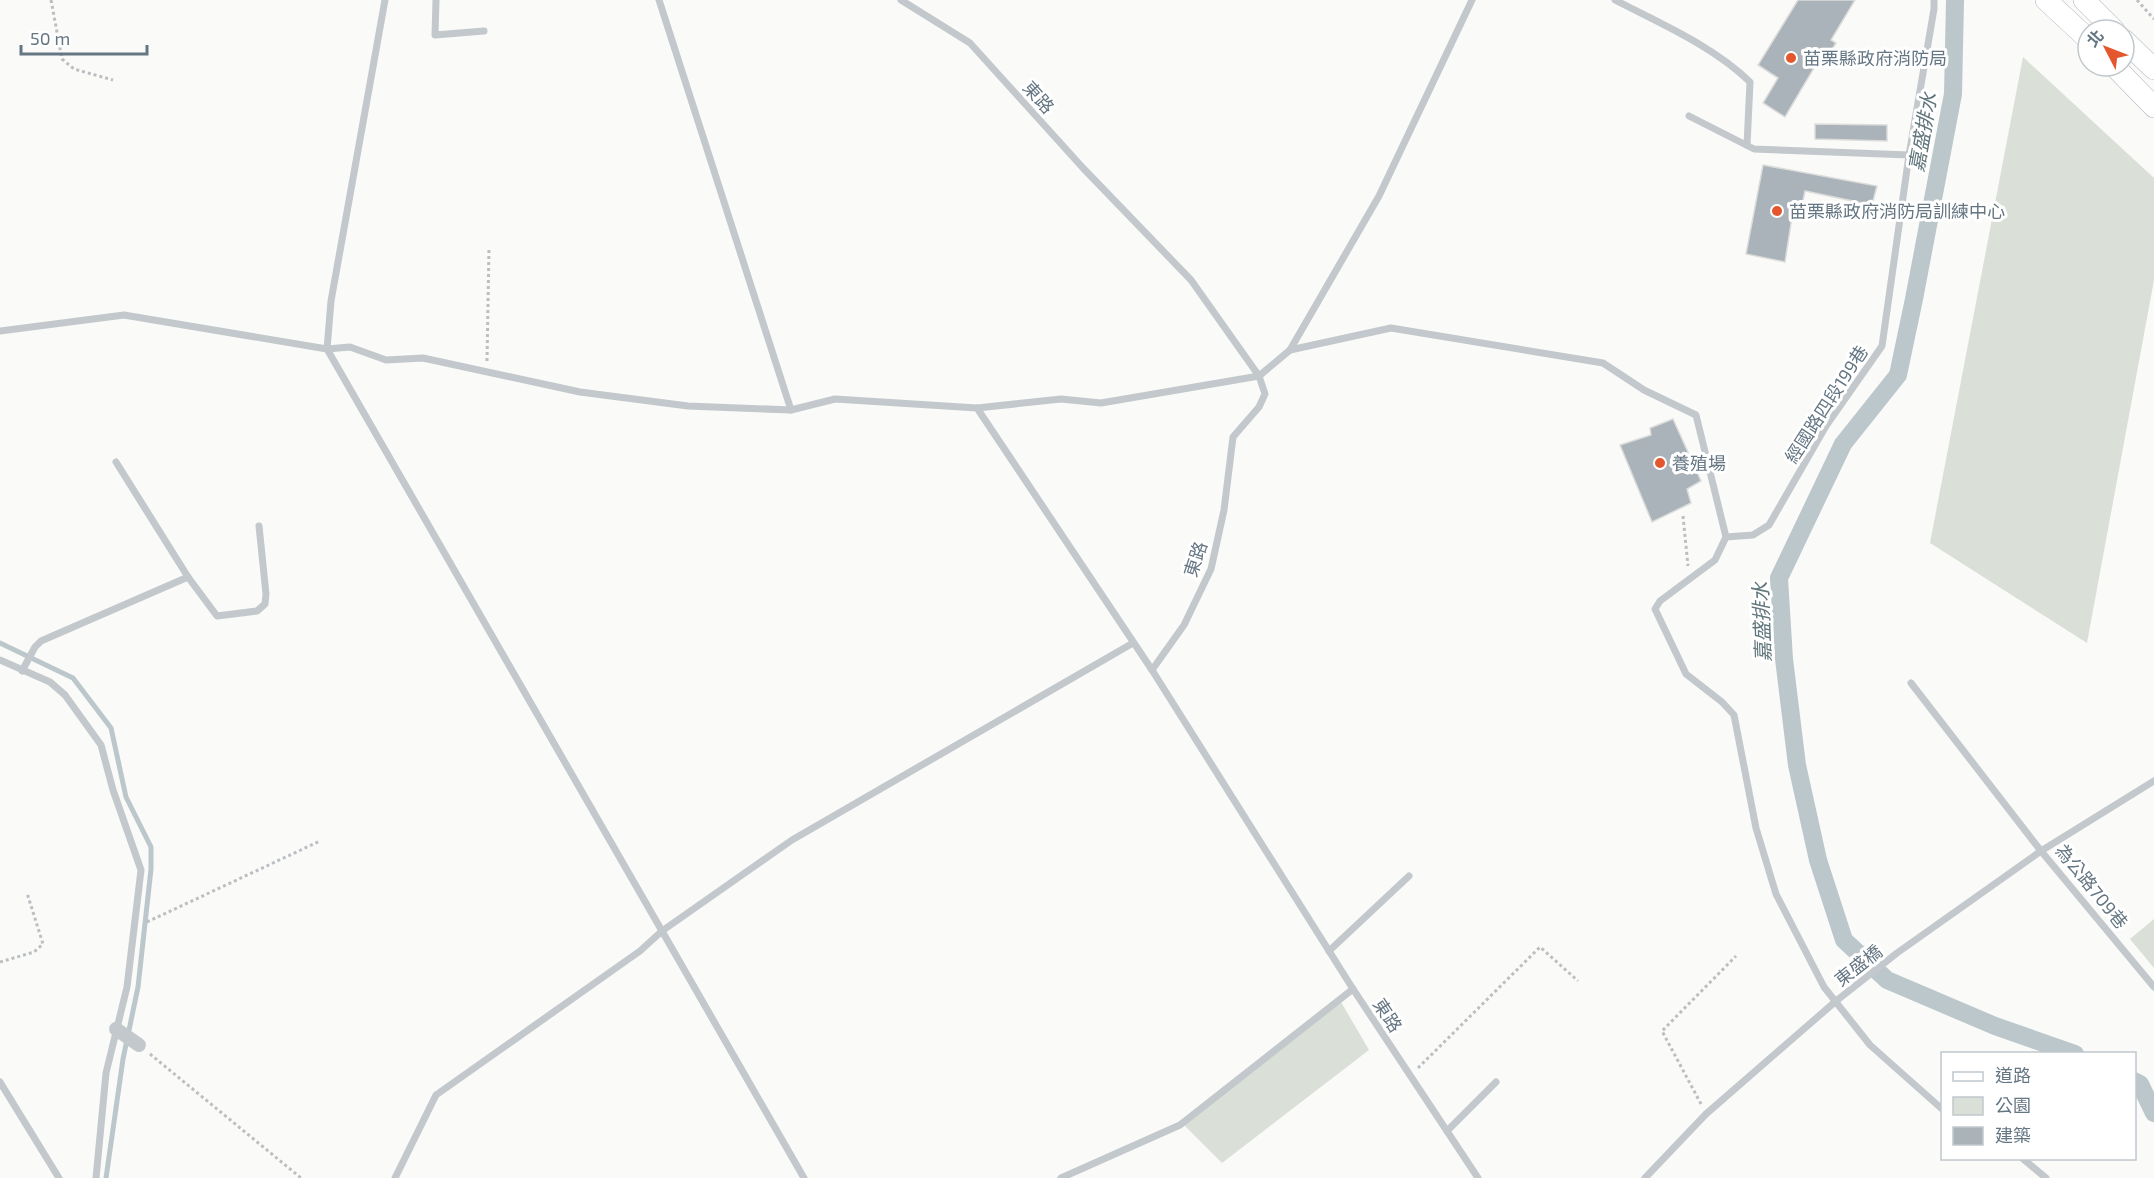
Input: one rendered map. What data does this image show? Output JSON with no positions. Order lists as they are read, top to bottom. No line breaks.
{"streets":{"lane":["東路","經國路四段199巷","為公路709巷","東盛橋"]},"crossings":[["為公路709巷","東盛橋"]],"water":["嘉盛排水"],"places":["苗栗縣政府消防局","苗栗縣政府消防局訓練中心","養殖場"],"legend":["道路","公園","建築"],"scale_bar":"50 m","north":"top left"}
